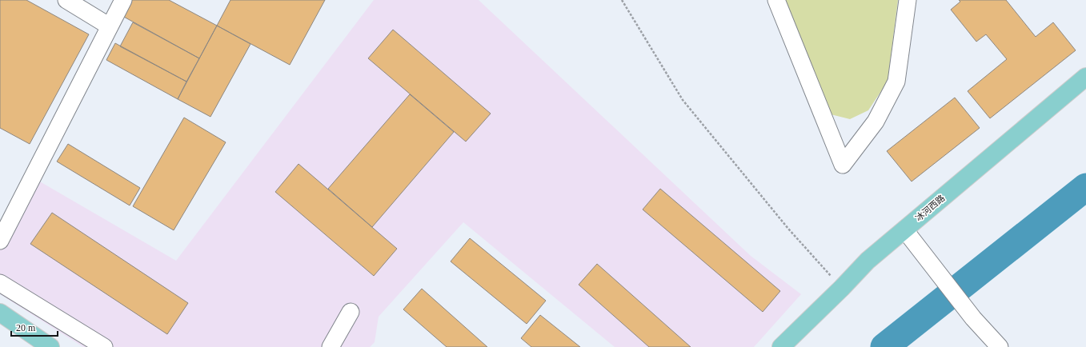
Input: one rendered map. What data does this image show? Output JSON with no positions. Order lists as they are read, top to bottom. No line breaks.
{"streets":{"main road":["冰河西路"]},"scale_bar":"20 m"}
